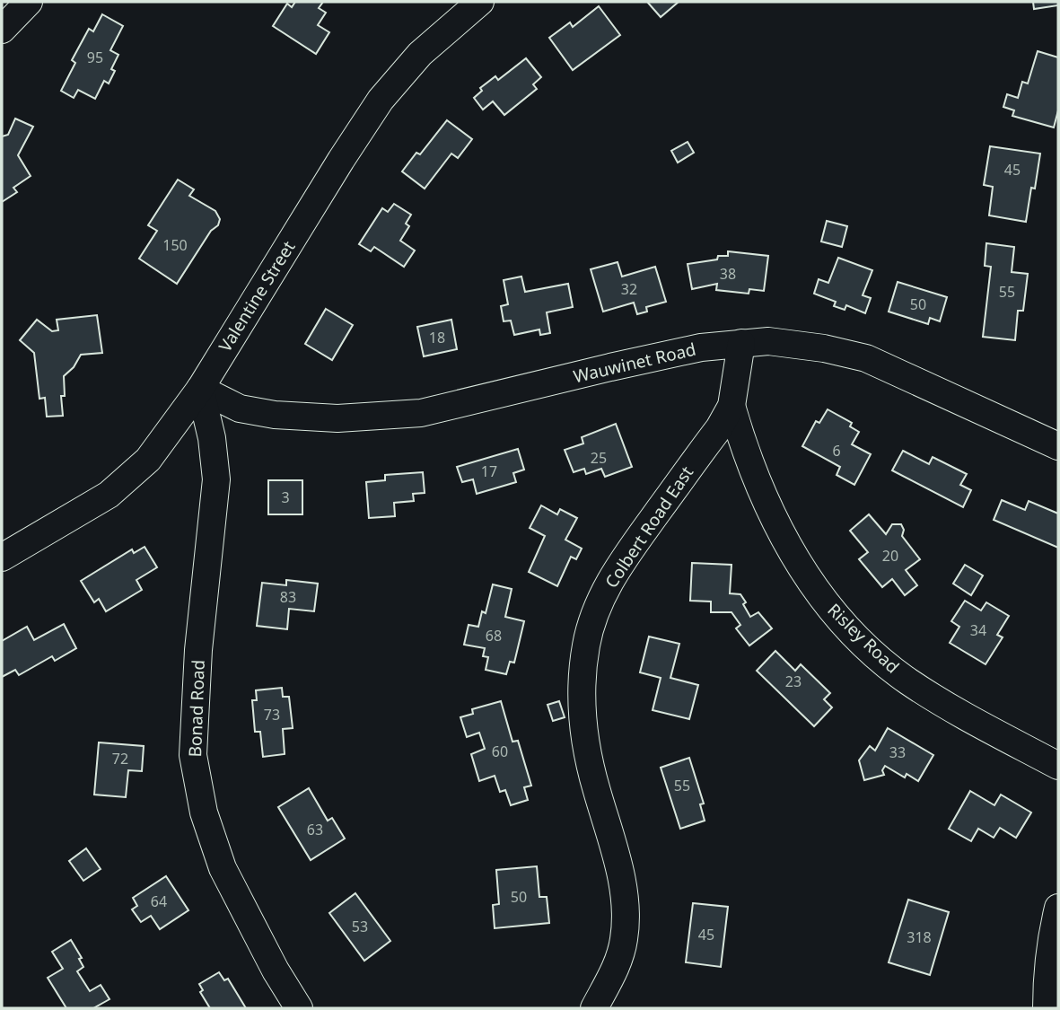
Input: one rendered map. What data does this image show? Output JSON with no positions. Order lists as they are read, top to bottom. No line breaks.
{"streets":{"street":["Valentine Street","Wauwinet Road","Colbert Road East","Risley Road","Bonad Road"]},"crossings":[["Valentine Street","Wauwinet Road"],["Valentine Street","Bonad Road"],["Wauwinet Road","Colbert Road East"],["Wauwinet Road","Bonad Road"],["Colbert Road East","Risley Road"]],"house_numbers":["95","45","150","38","32","55","50","18","6","25","17","3","20","83","34","68","23","73","60","33","72","55","63","50","64","53","45","318"]}
